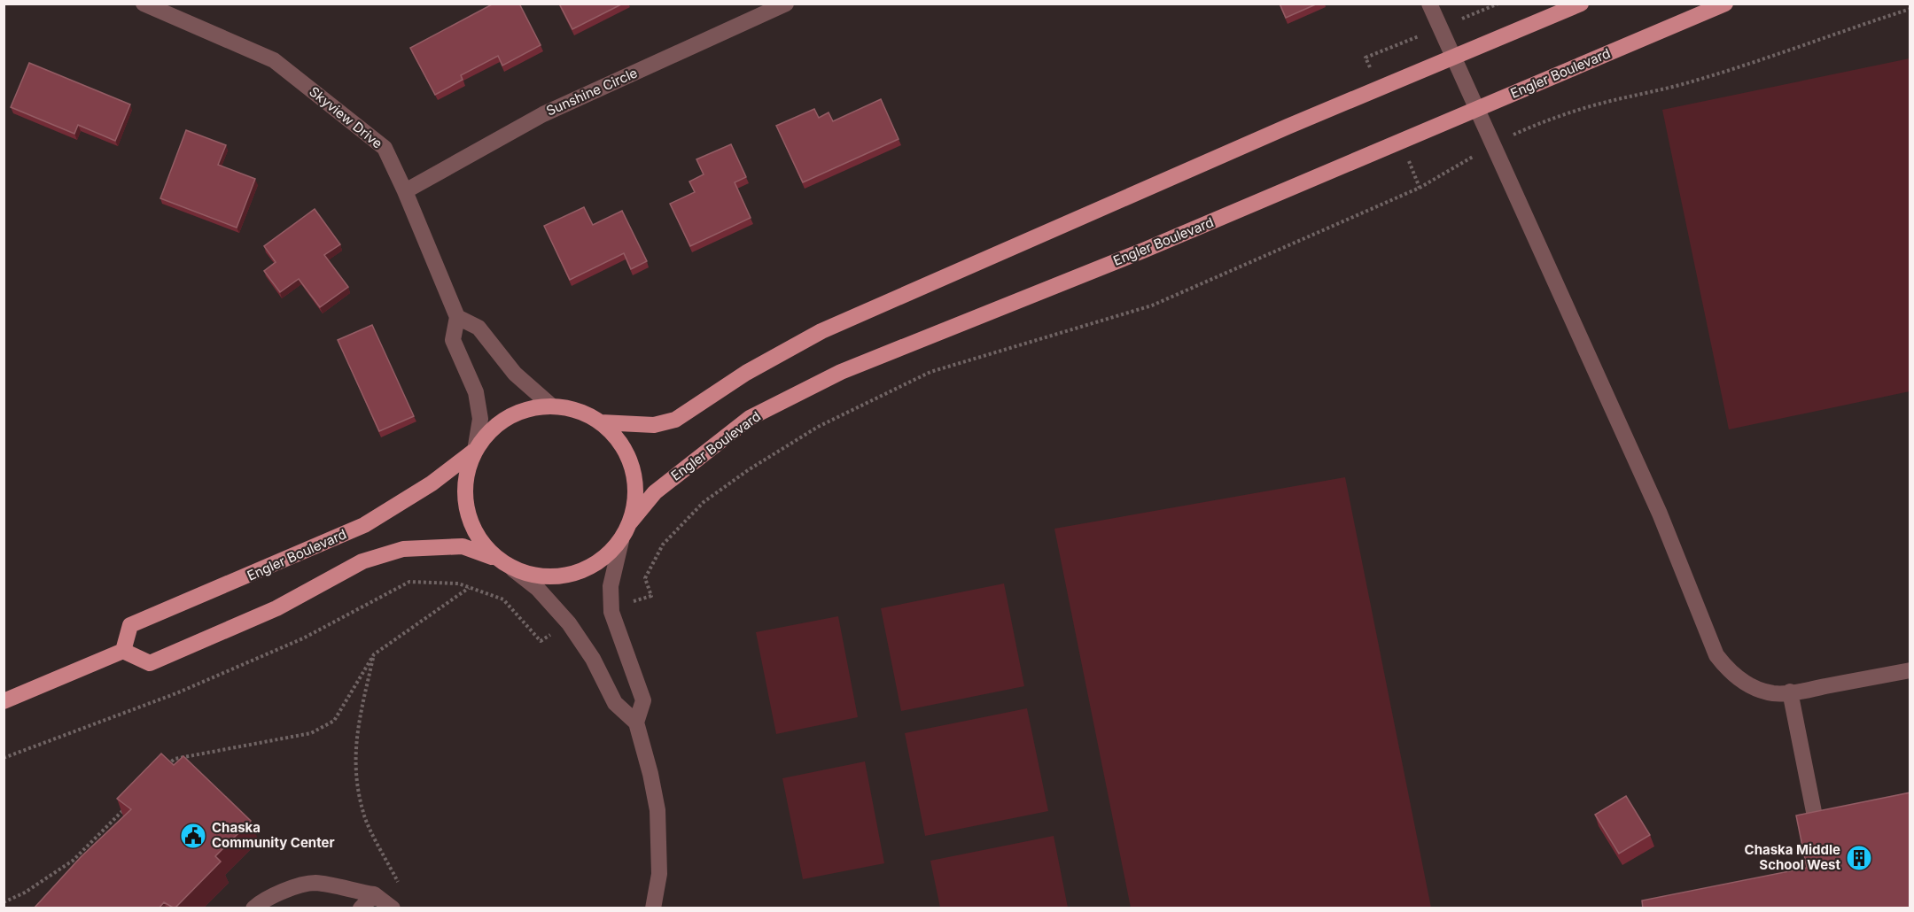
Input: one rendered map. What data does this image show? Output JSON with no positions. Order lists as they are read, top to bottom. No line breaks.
{"streets":{"main road":["Engler Boulevard"],"street":["Sunshine Circle","Skyview Drive"]},"crossings":[["Engler Boulevard","Skyview Drive"],["Sunshine Circle","Skyview Drive"]],"places":{"public building":["Chaska Community Center"],"building":["Chaska Middle School West"]}}
